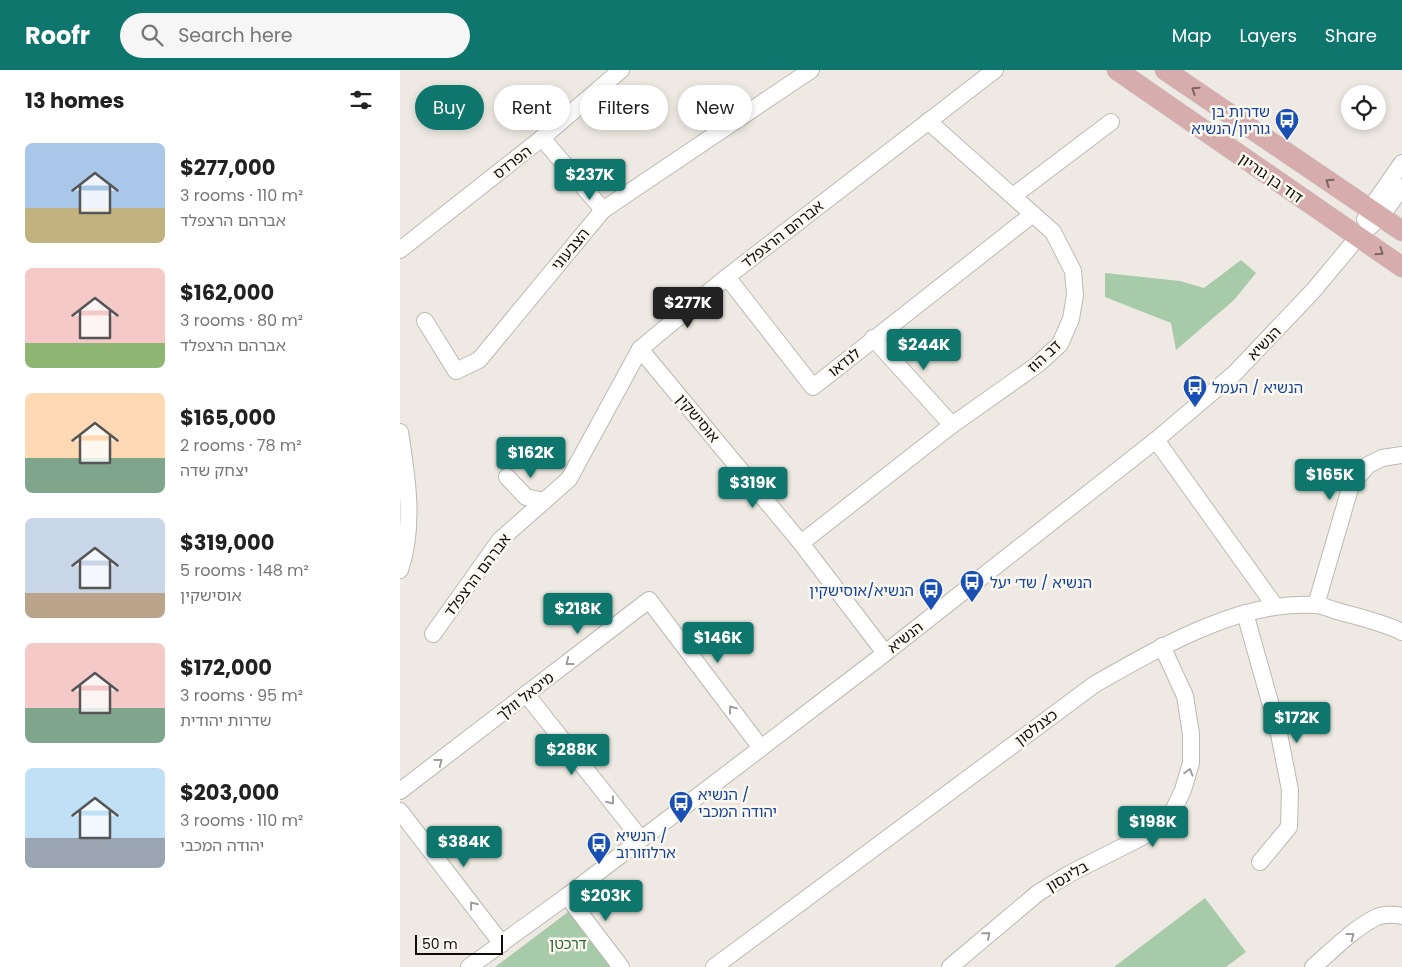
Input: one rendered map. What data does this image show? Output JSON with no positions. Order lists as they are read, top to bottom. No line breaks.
{"streets":{"main road":["דוד בן גוריון"],"street":["הפרדס","אברהם הרצפלד","הצבעוני","הנשיא","דב הוז","לנדאו","אוסישקין","מיכאל וולך","כצנלסון","בלינסון"]},"crossings":[["דוד בן גוריון","הנשיא"],["אברהם הרצפלד","דב הוז"],["אברהם הרצפלד","לנדאו"],["אברהם הרצפלד","אוסישקין"],["הנשיא","אוסישקין"],["הנשיא","מיכאל וולך"],["דב הוז","לנדאו"],["דב הוז","אוסישקין"],["כצנלסון","בלינסון"]],"one_way":["בלינסון"],"parks":["דרכטן"],"places":{"bus stop":["שדרות בן גוריון/הנשיא","הנשיא / העמל","הנשיא / שד׳ יעל","הנשיא/אוסישקין","הנשיא / יהודה המכבי","הנשיא / ארלוזורוב"]},"scale_bar":"50 m","page":{"header":"Roofr","search":"Search here","nav":["Map","Layers","Share"],"heading":"13 homes","chip":["Buy","Rent","Filters","New"],"list":[{"name":"$277,000","note":"3 rooms · 110 m² · אברהם הרצפלד"},{"name":"$162,000","note":"3 rooms · 80 m² · אברהם הרצפלד"},{"name":"$165,000","note":"2 rooms · 78 m² · יצחק שדה"},{"name":"$319,000","note":"5 rooms · 148 m² · אוסישקין"},{"name":"$172,000","note":"3 rooms · 95 m² · שדרות יהודית"},{"name":"$203,000","note":"3 rooms · 110 m² · יהודה המכבי"}],"price":["$237K","$277K","$244K","$162K","$165K","$319K","$218K","$146K","$172K","$288K","$198K","$384K","$203K"],"scale":"50 m"}}
